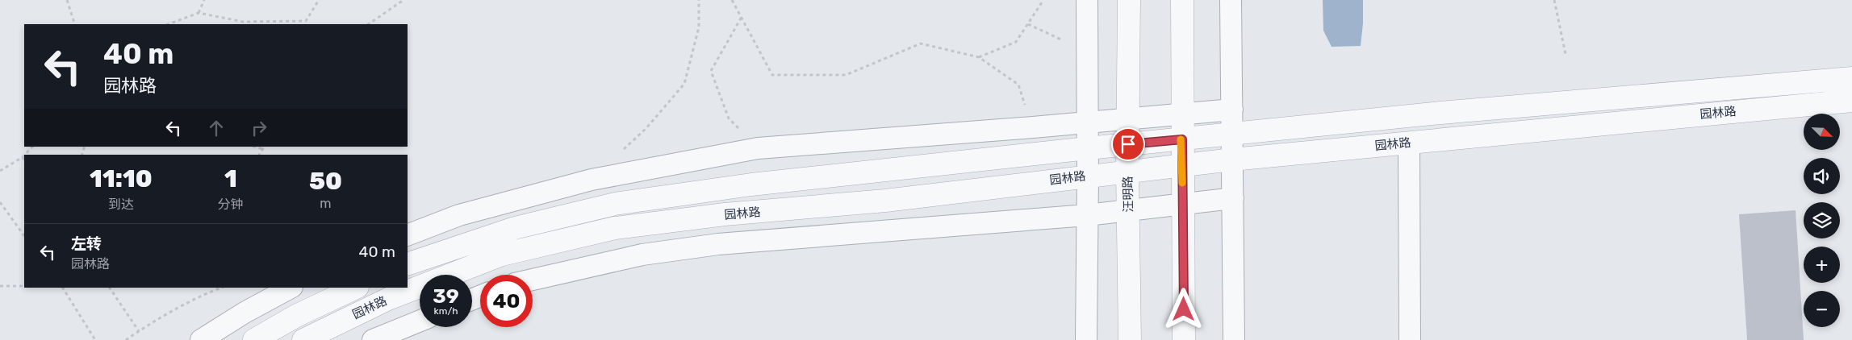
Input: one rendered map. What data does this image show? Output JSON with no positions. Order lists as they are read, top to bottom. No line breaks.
{"streets":{"street":["园林路","汪明路"]},"crossings":[["园林路","汪明路"]],"north":"bottom right","page":{"turn":["40 m","园林路"],"map_buttons":["+","−"],"eta":["11:10","到达","1","分钟","50","m"],"list":[{"name":"左转","note":"园林路","value":"40 m"}],"speed":"39 km/h","limit":"40"}}
